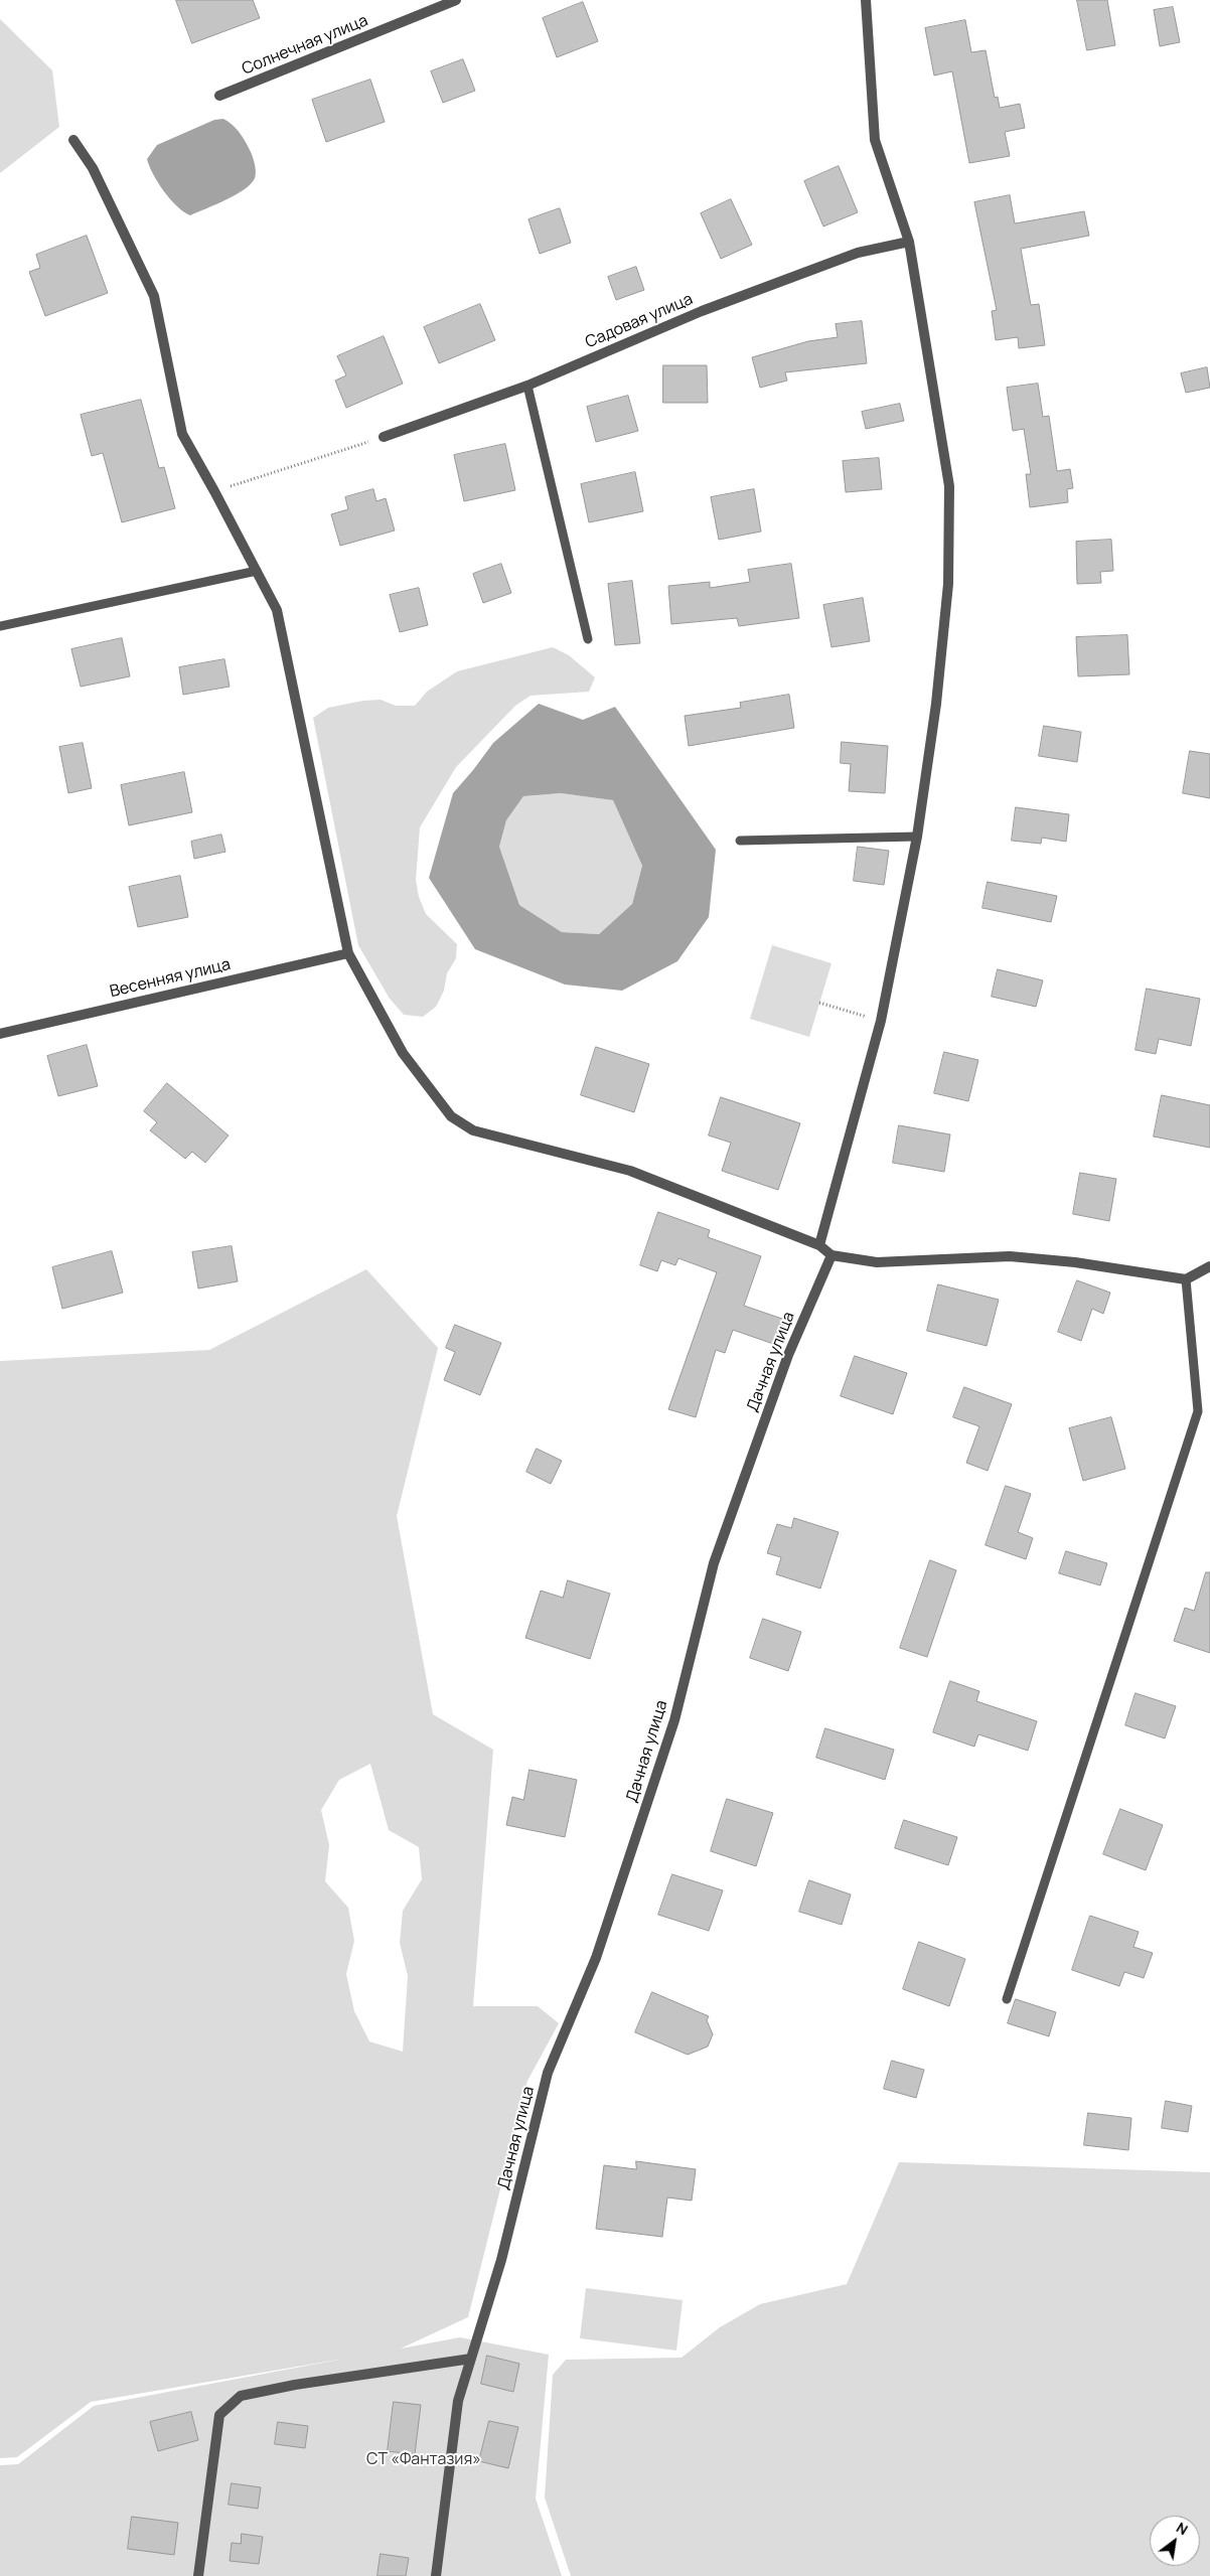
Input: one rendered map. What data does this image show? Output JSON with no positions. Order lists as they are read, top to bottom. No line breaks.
{"streets":{"street":["Солнечная улица","Садовая улица","Весенняя улица","Дачная улица"]},"parks":["СТ «Фантазия»"],"north":"top right"}
